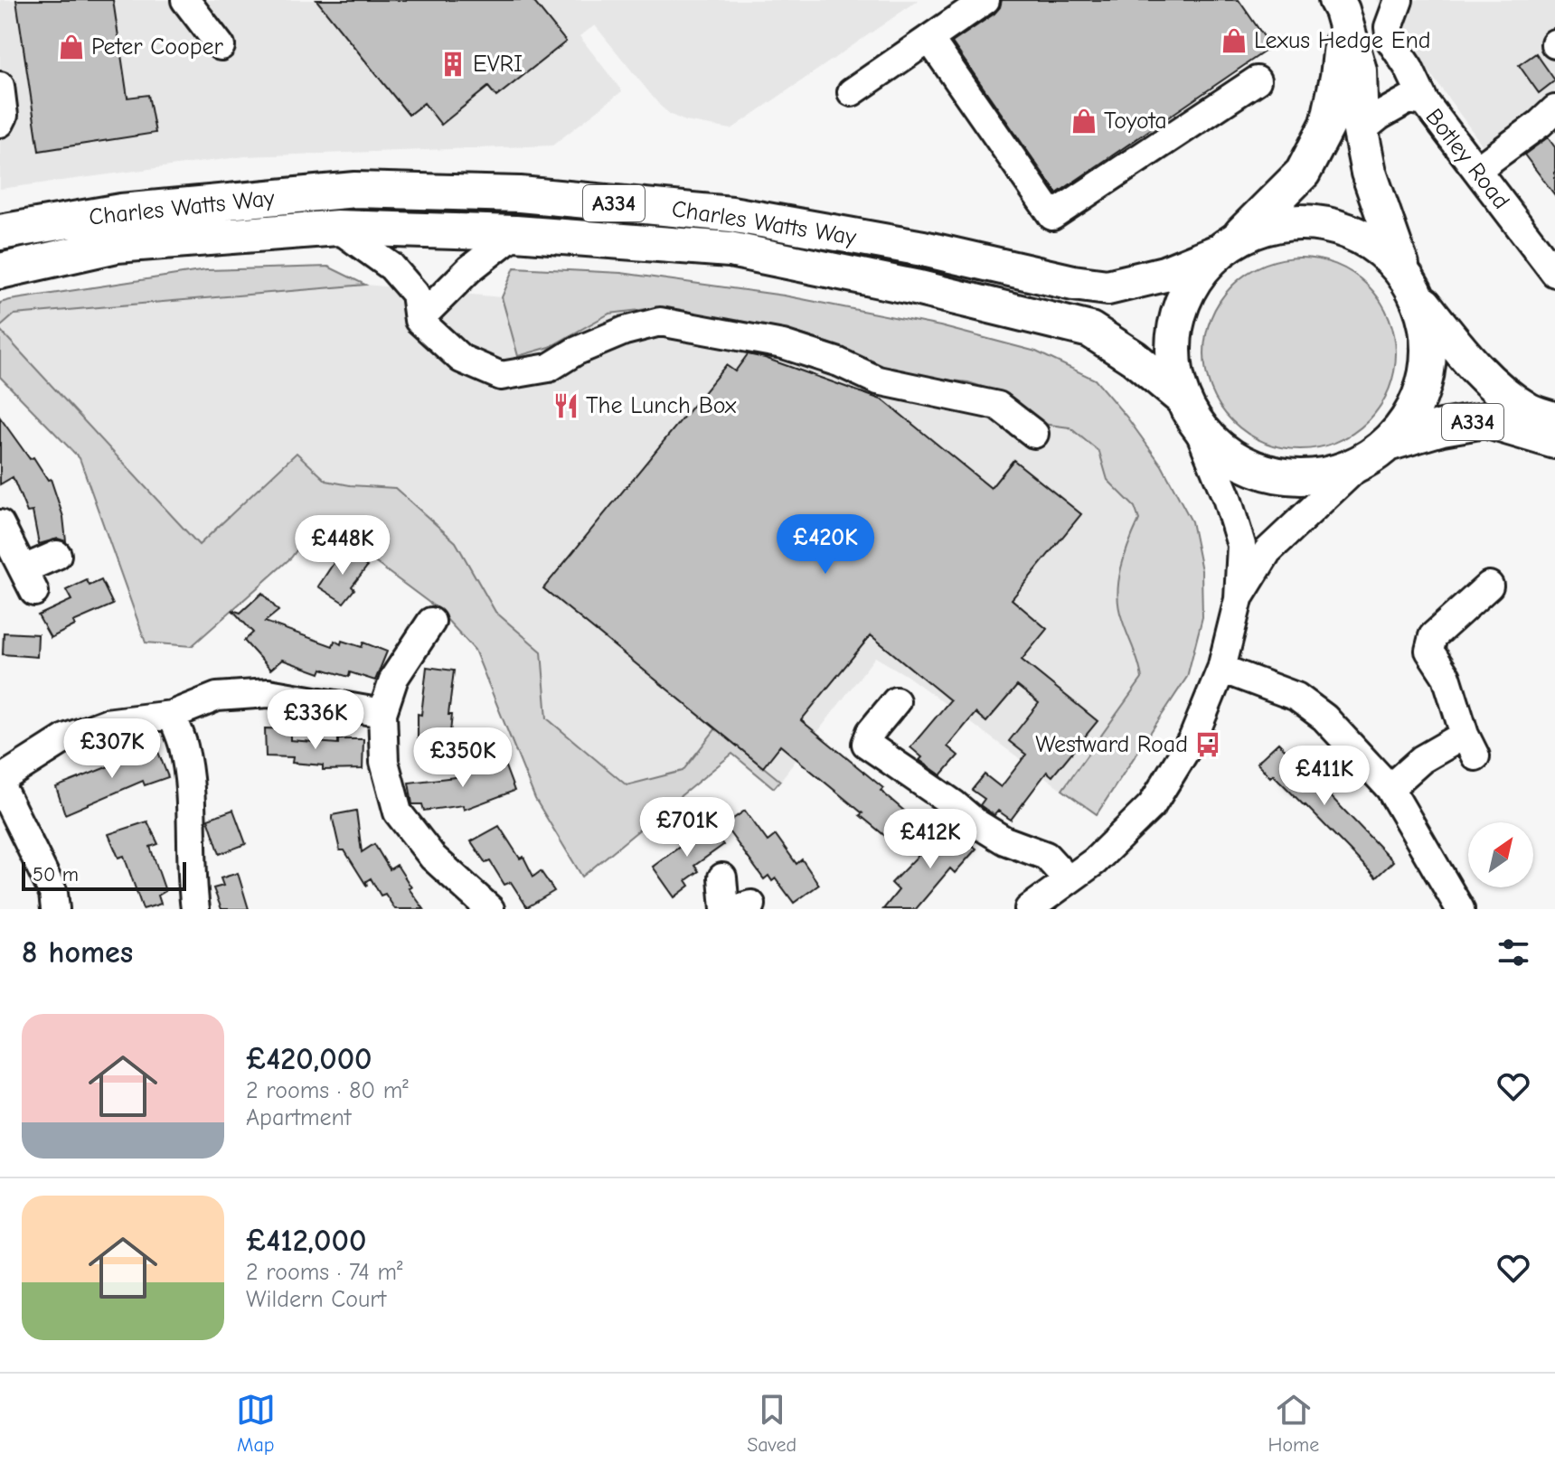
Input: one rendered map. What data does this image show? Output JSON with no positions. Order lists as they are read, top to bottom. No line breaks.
{"streets":{"main road":["A334","Charles Watts Way"],"street":["Botley Road"]},"crossings":[["A334","Charles Watts Way"]],"places":{"shop":["Lexus Hedge End","Peter Cooper","Toyota"],"building":["EVRI"],"restaurant":["The Lunch Box"],"bus stop":["Westward Road"]},"scale_bar":"50 m","north":"top right","page":{"price":["£420K","£448K","£336K","£307K","£350K","£411K","£701K","£412K"],"scale":"50 m","heading":"8 homes","list":[{"name":"£420,000","note":"2 rooms · 80 m² · Apartment"},{"name":"£412,000","note":"2 rooms · 74 m² · Wildern Court"}],"tabs":["Map","Saved","Home"]}}
